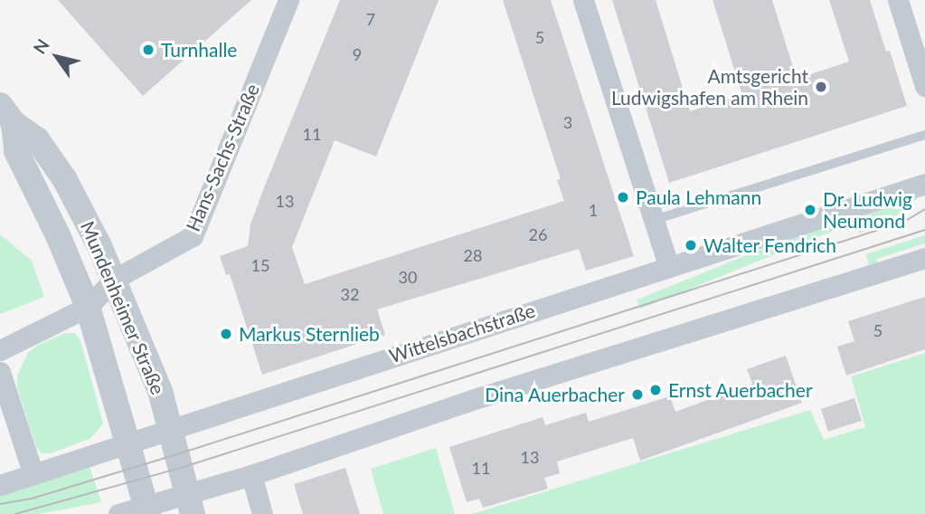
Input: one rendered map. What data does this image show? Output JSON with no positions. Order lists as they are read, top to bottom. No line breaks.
{"streets":{"street":["Hans-Sachs-Straße","Mundenheimer Straße","Wittelsbachstraße"]},"crossings":[["Hans-Sachs-Straße","Mundenheimer Straße"],["Mundenheimer Straße","Wittelsbachstraße"]],"places":["Turnhalle","Amtsgericht Ludwigshafen am Rhein","Paula Lehmann","Dr. Ludwig Neumond","Walter Fendrich","Markus Sternlieb","Ernst Auerbacher","Dina Auerbacher"],"house_numbers":["7","5","9","3","11","13","1","26","28","15","30","32","5","13","11"],"north":"top left"}
